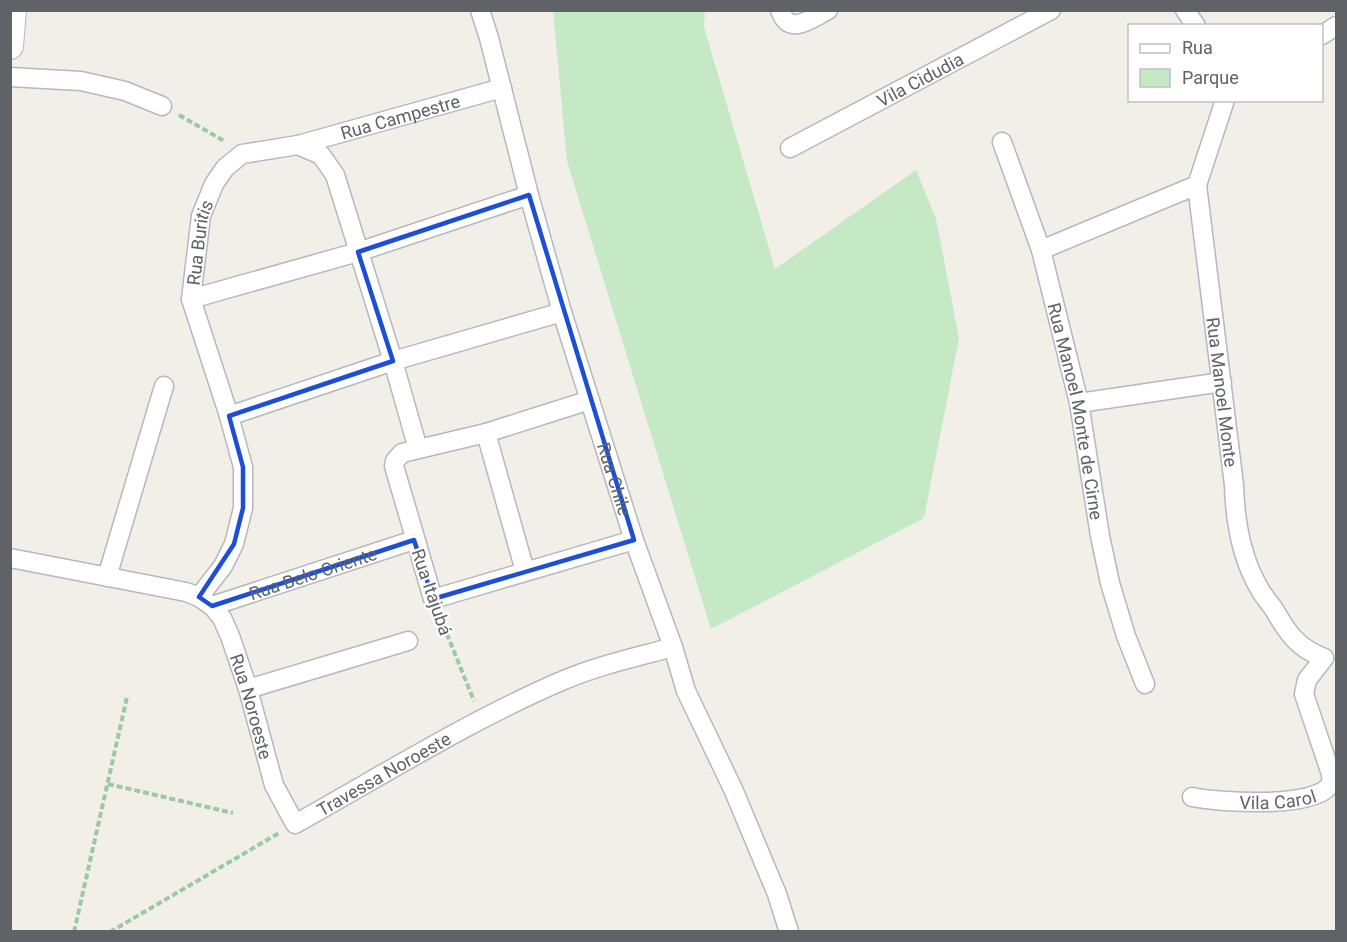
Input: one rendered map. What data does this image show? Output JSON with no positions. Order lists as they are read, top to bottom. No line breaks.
{"streets":{"street":["Vila Cidudia","Rua Campestre","Rua Buritis","Rua Manoel Monte","Rua Manoel Monte de Cirne","Rua Chile","Rua Belo Oriente","Rua Itajubá","Rua Noroeste","Travessa Noroeste","Vila Carol"]},"crossings":[["Rua Campestre","Rua Chile"],["Rua Buritis","Rua Belo Oriente"],["Rua Buritis","Rua Noroeste"],["Rua Manoel Monte","Vila Carol"],["Rua Chile","Travessa Noroeste"],["Rua Belo Oriente","Rua Itajubá"],["Rua Belo Oriente","Rua Noroeste"],["Rua Itajubá","Travessa Noroeste"],["Rua Noroeste","Travessa Noroeste"]],"legend":["Rua","Parque"]}
